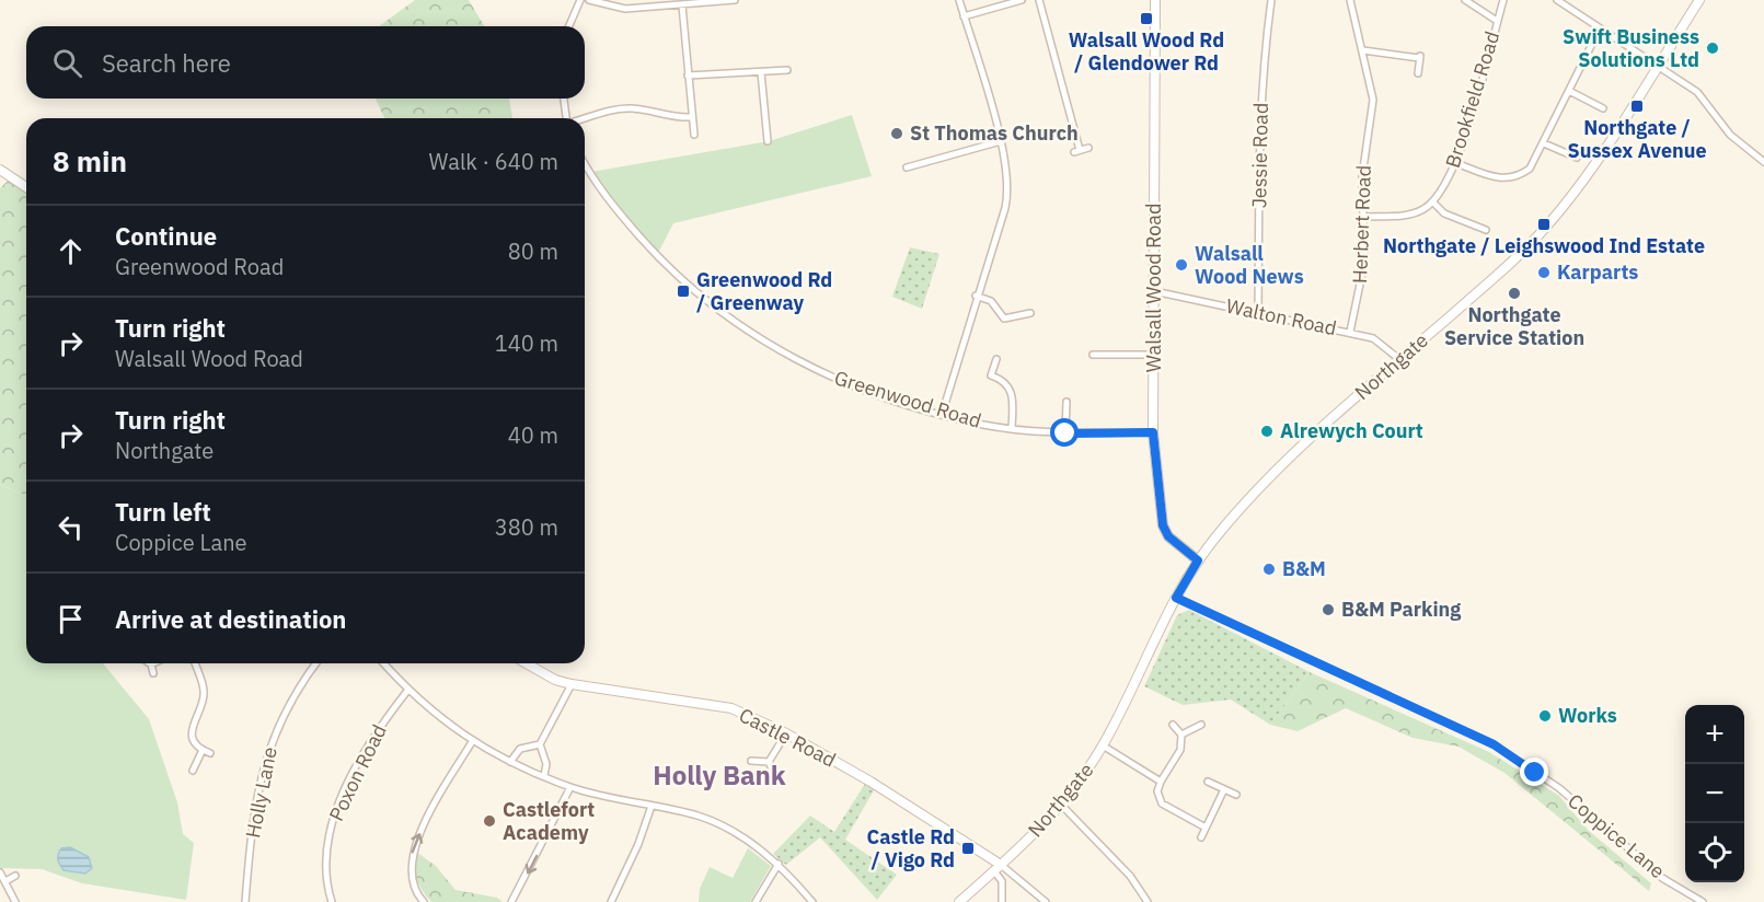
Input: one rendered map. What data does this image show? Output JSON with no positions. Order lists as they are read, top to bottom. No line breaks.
{"streets":{"main road":["Walsall Wood Road","Northgate","Castle Road"],"street":["Brookfield Road","Jessie Road","Herbert Road","Walton Road","Greenwood Road","Poxon Road","Holly Lane","Coppice Lane"]},"crossings":[["Jessie Road","Walton Road"],["Herbert Road","Walton Road"],["Walsall Wood Road","Walton Road"],["Walsall Wood Road","Northgate"],["Walsall Wood Road","Greenwood Road"],["Walton Road","Northgate"],["Northgate","Castle Road"],["Northgate","Coppice Lane"]],"districts":["Holly Bank"],"places":{"transit":["Walsall Wood Rd / Glendower Rd","Northgate / Sussex Avenue","Northgate / Leighswood Ind Estate","Greenwood Rd / Greenway","Castle Rd / Vigo Rd"],"other":["Swift Business Solutions Ltd","St Thomas Church","Walsall Wood News","Karparts","Northgate Service Station","Alrewych Court","B&M","B&M Parking","Works","Castlefort Academy"]},"page":{"search":"Search here","heading":["8 min","Walk · 640 m"],"list":[["Continue","Greenwood Road","80 m"],["Turn right","Walsall Wood Road","140 m"],["Turn right","Northgate","40 m"],["Turn left","Coppice Lane","380 m"],"Arrive at destination"],"map_buttons":["+","−"]}}
